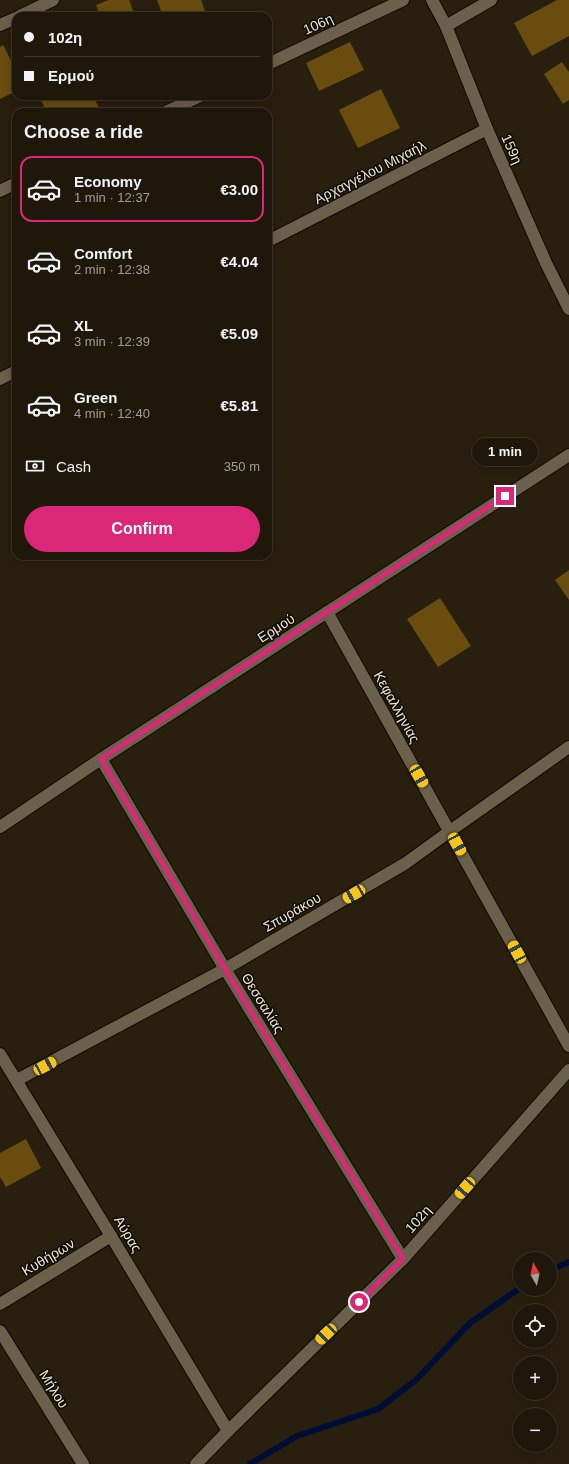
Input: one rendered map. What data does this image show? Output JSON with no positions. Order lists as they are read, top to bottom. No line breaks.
{"streets":{"street":["106η","159η","Αρχαγγέλου Μιχαήλ","Ερμού","Κεφαλληνίας","Σπυράκου","Θεσσαλίας","102η","Αύρας","Κυθήρων","Μήλου"]},"crossings":[["159η","Αρχαγγέλου Μιχαήλ"],["Ερμού","Κεφαλληνίας"],["Ερμού","Θεσσαλίας"],["Κεφαλληνίας","Σπυράκου"],["Σπυράκου","Θεσσαλίας"],["Σπυράκου","Αύρας"],["Θεσσαλίας","102η"],["102η","Αύρας"],["Αύρας","Κυθήρων"]],"north":"top","page":{"banner":["102η","Ερμού"],"heading":"Choose a ride","list":[{"name":"Economy","note":"1 min · 12:37","value":"€3.00"},{"name":"Comfort","note":"2 min · 12:38","value":"€4.04"},{"name":"XL","note":"3 min · 12:39","value":"€5.09"},{"name":"Green","note":"4 min · 12:40","value":"€5.81"}],"bubble":"1 min","pay":["Cash","350 m"],"buttons":"Confirm","map_buttons":["+","−"]}}
